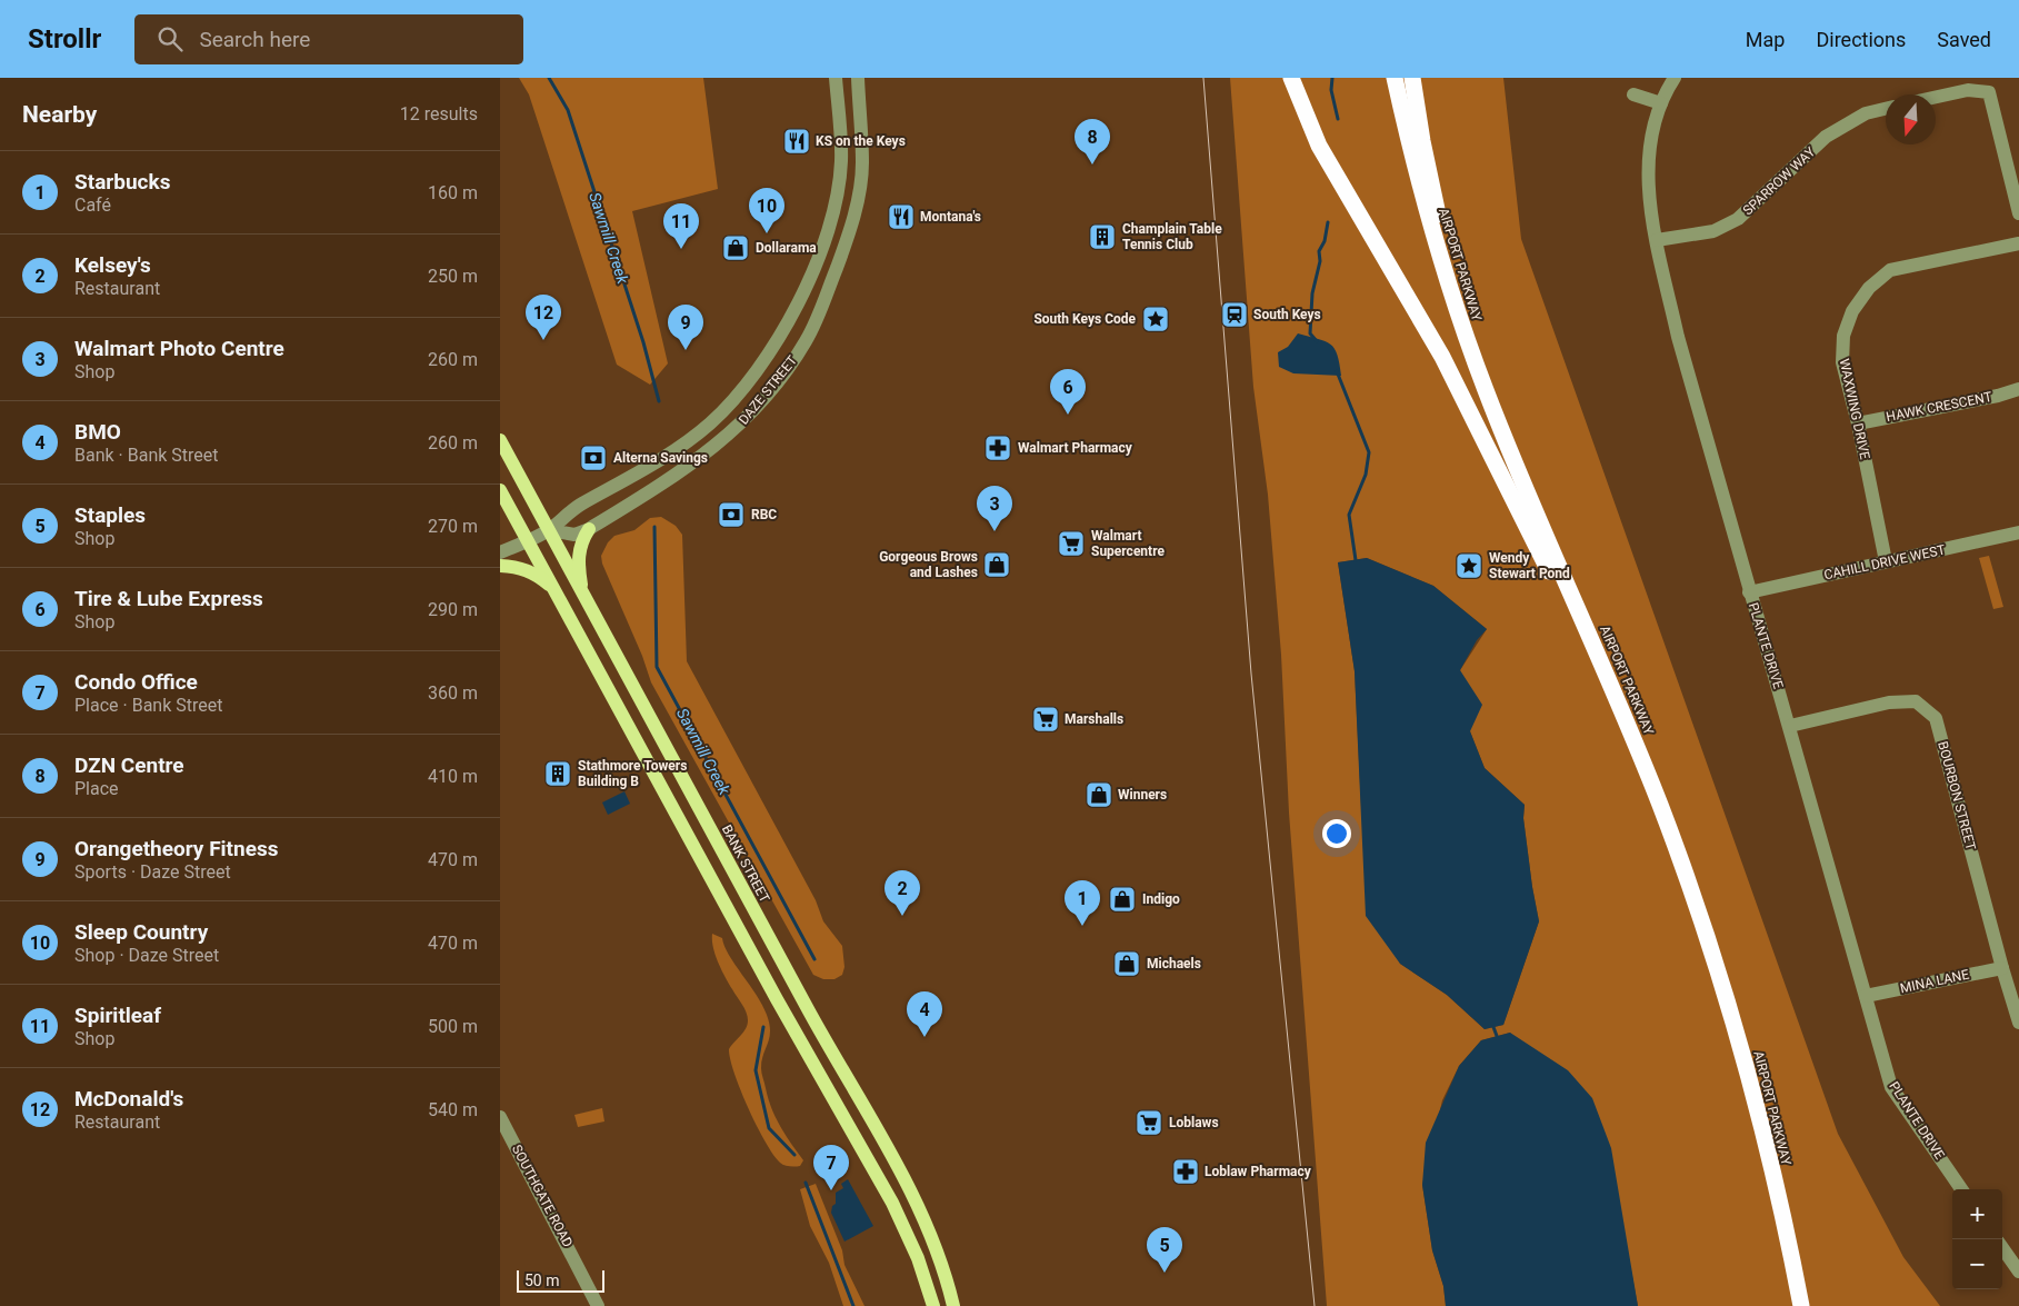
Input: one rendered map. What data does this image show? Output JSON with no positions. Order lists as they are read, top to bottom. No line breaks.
{"streets":{"highway":["AIRPORT PARKWAY"],"main road":["BANK STREET"],"street":["SPARROW WAY","DAZE STREET","HAWK CRESCENT","WAXWING DRIVE","CAHILL DRIVE WEST","PLANTE DRIVE","BOURBON STREET","MINA LANE","SOUTHGATE ROAD"]},"crossings":[["SPARROW WAY","PLANTE DRIVE"],["DAZE STREET","BANK STREET"],["HAWK CRESCENT","WAXWING DRIVE"],["WAXWING DRIVE","CAHILL DRIVE WEST"],["CAHILL DRIVE WEST","PLANTE DRIVE"],["PLANTE DRIVE","BOURBON STREET"],["PLANTE DRIVE","MINA LANE"],["BOURBON STREET","MINA LANE"]],"water":["Sawmill Creek"],"places":{"restaurant":["KS on the Keys","Montana's"],"building":["Champlain Table Tennis Club","Stathmore Towers Building B"],"shop":["Dollarama","Gorgeous Brows and Lashes","Winners","Indigo","Michaels"],"station":["South Keys"],"place":["South Keys Code","Wendy Stewart Pond"],"pharmacy":["Walmart Pharmacy","Loblaw Pharmacy"],"bank":["Alterna Savings","RBC"],"supermarket":["Walmart Supercentre","Marshalls","Loblaws"]},"scale_bar":"50 m","north":"bottom","page":{"header":"Strollr","search":"Search here","nav":["Map","Directions","Saved"],"heading":["Nearby","12 results"],"pins":["8","10","11","12","9","6","3","2","1","4","7","5"],"list":[{"mark":"1","name":"Starbucks","note":"Café","value":"160 m"},{"mark":"2","name":"Kelsey's","note":"Restaurant","value":"250 m"},{"mark":"3","name":"Walmart Photo Centre","note":"Shop","value":"260 m"},{"mark":"4","name":"BMO","note":"Bank · Bank Street","value":"260 m"},{"mark":"5","name":"Staples","note":"Shop","value":"270 m"},{"mark":"6","name":"Tire & Lube Express","note":"Shop","value":"290 m"},{"mark":"7","name":"Condo Office","note":"Place · Bank Street","value":"360 m"},{"mark":"8","name":"DZN Centre","note":"Place","value":"410 m"},{"mark":"9","name":"Orangetheory Fitness","note":"Sports · Daze Street","value":"470 m"},{"mark":"10","name":"Sleep Country","note":"Shop · Daze Street","value":"470 m"},{"mark":"11","name":"Spiritleaf","note":"Shop","value":"500 m"},{"mark":"12","name":"McDonald's","note":"Restaurant","value":"540 m"}],"map_buttons":["+","−"],"scale":"50 m"}}
